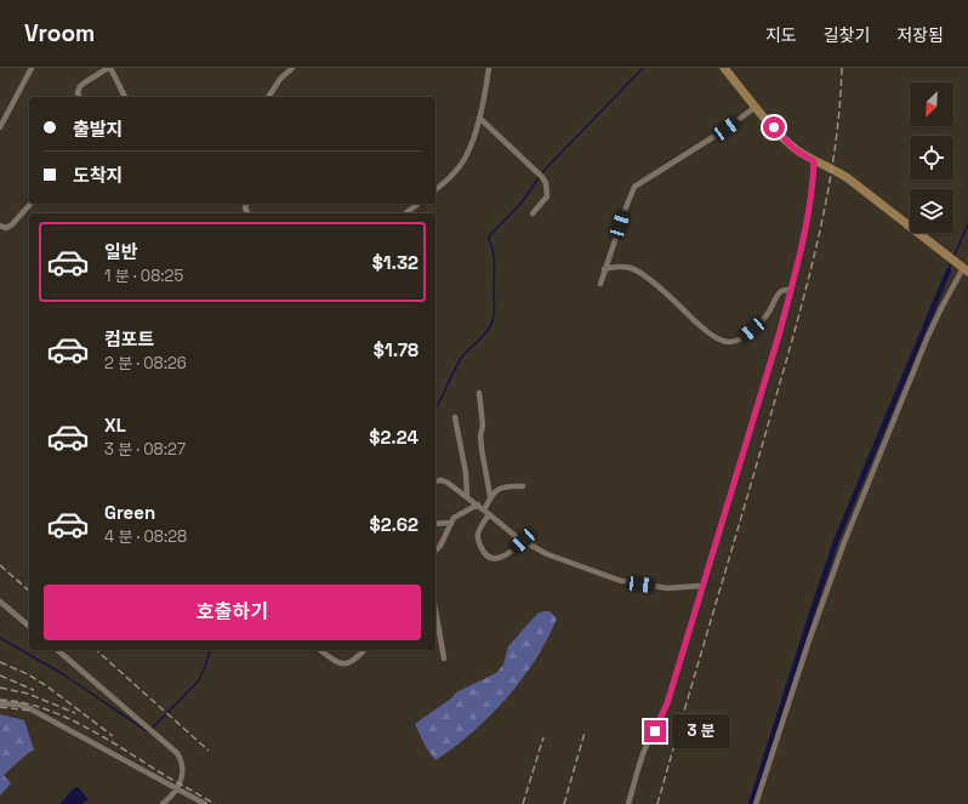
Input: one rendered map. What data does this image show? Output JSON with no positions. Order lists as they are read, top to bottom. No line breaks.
{"north":"bottom left","page":{"header":"Vroom","nav":["지도","길찾기","저장됨"],"banner":["출발지","도착지"],"list":[{"name":"일반","note":"1 분 · 08:25","value":"$1.32"},{"name":"컴포트","note":"2 분 · 08:26","value":"$1.78"},{"name":"XL","note":"3 분 · 08:27","value":"$2.24"},{"name":"Green","note":"4 분 · 08:28","value":"$2.62"}],"buttons":"호출하기","bubble":"3 분"}}
